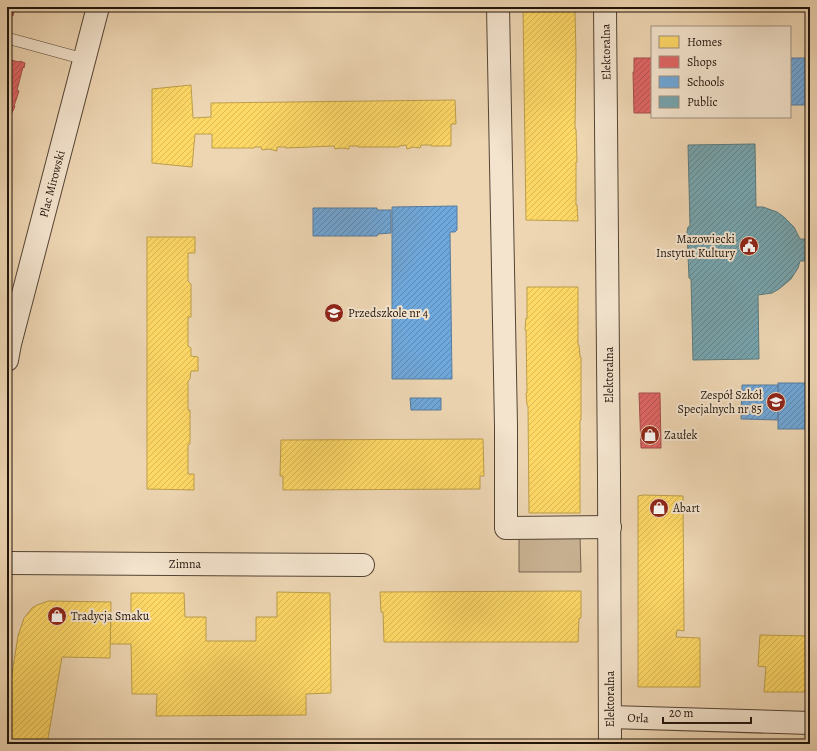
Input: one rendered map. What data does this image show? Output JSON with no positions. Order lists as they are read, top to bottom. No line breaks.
{"streets":{"street":["Elektoralna","Plac Mirowski","Zimna","Orla"]},"crossings":[["Elektoralna","Orla"]],"places":{"public building":["Mazowiecki Instytut Kultury"],"school or university":["Przedszkole nr 4","Zespół Szkół Specjalnych nr 85"],"shop":["Zaułek","Abart","Tradycja Smaku"]},"legend":["Homes","Shops","Schools","Public"],"scale_bar":"20 m"}
